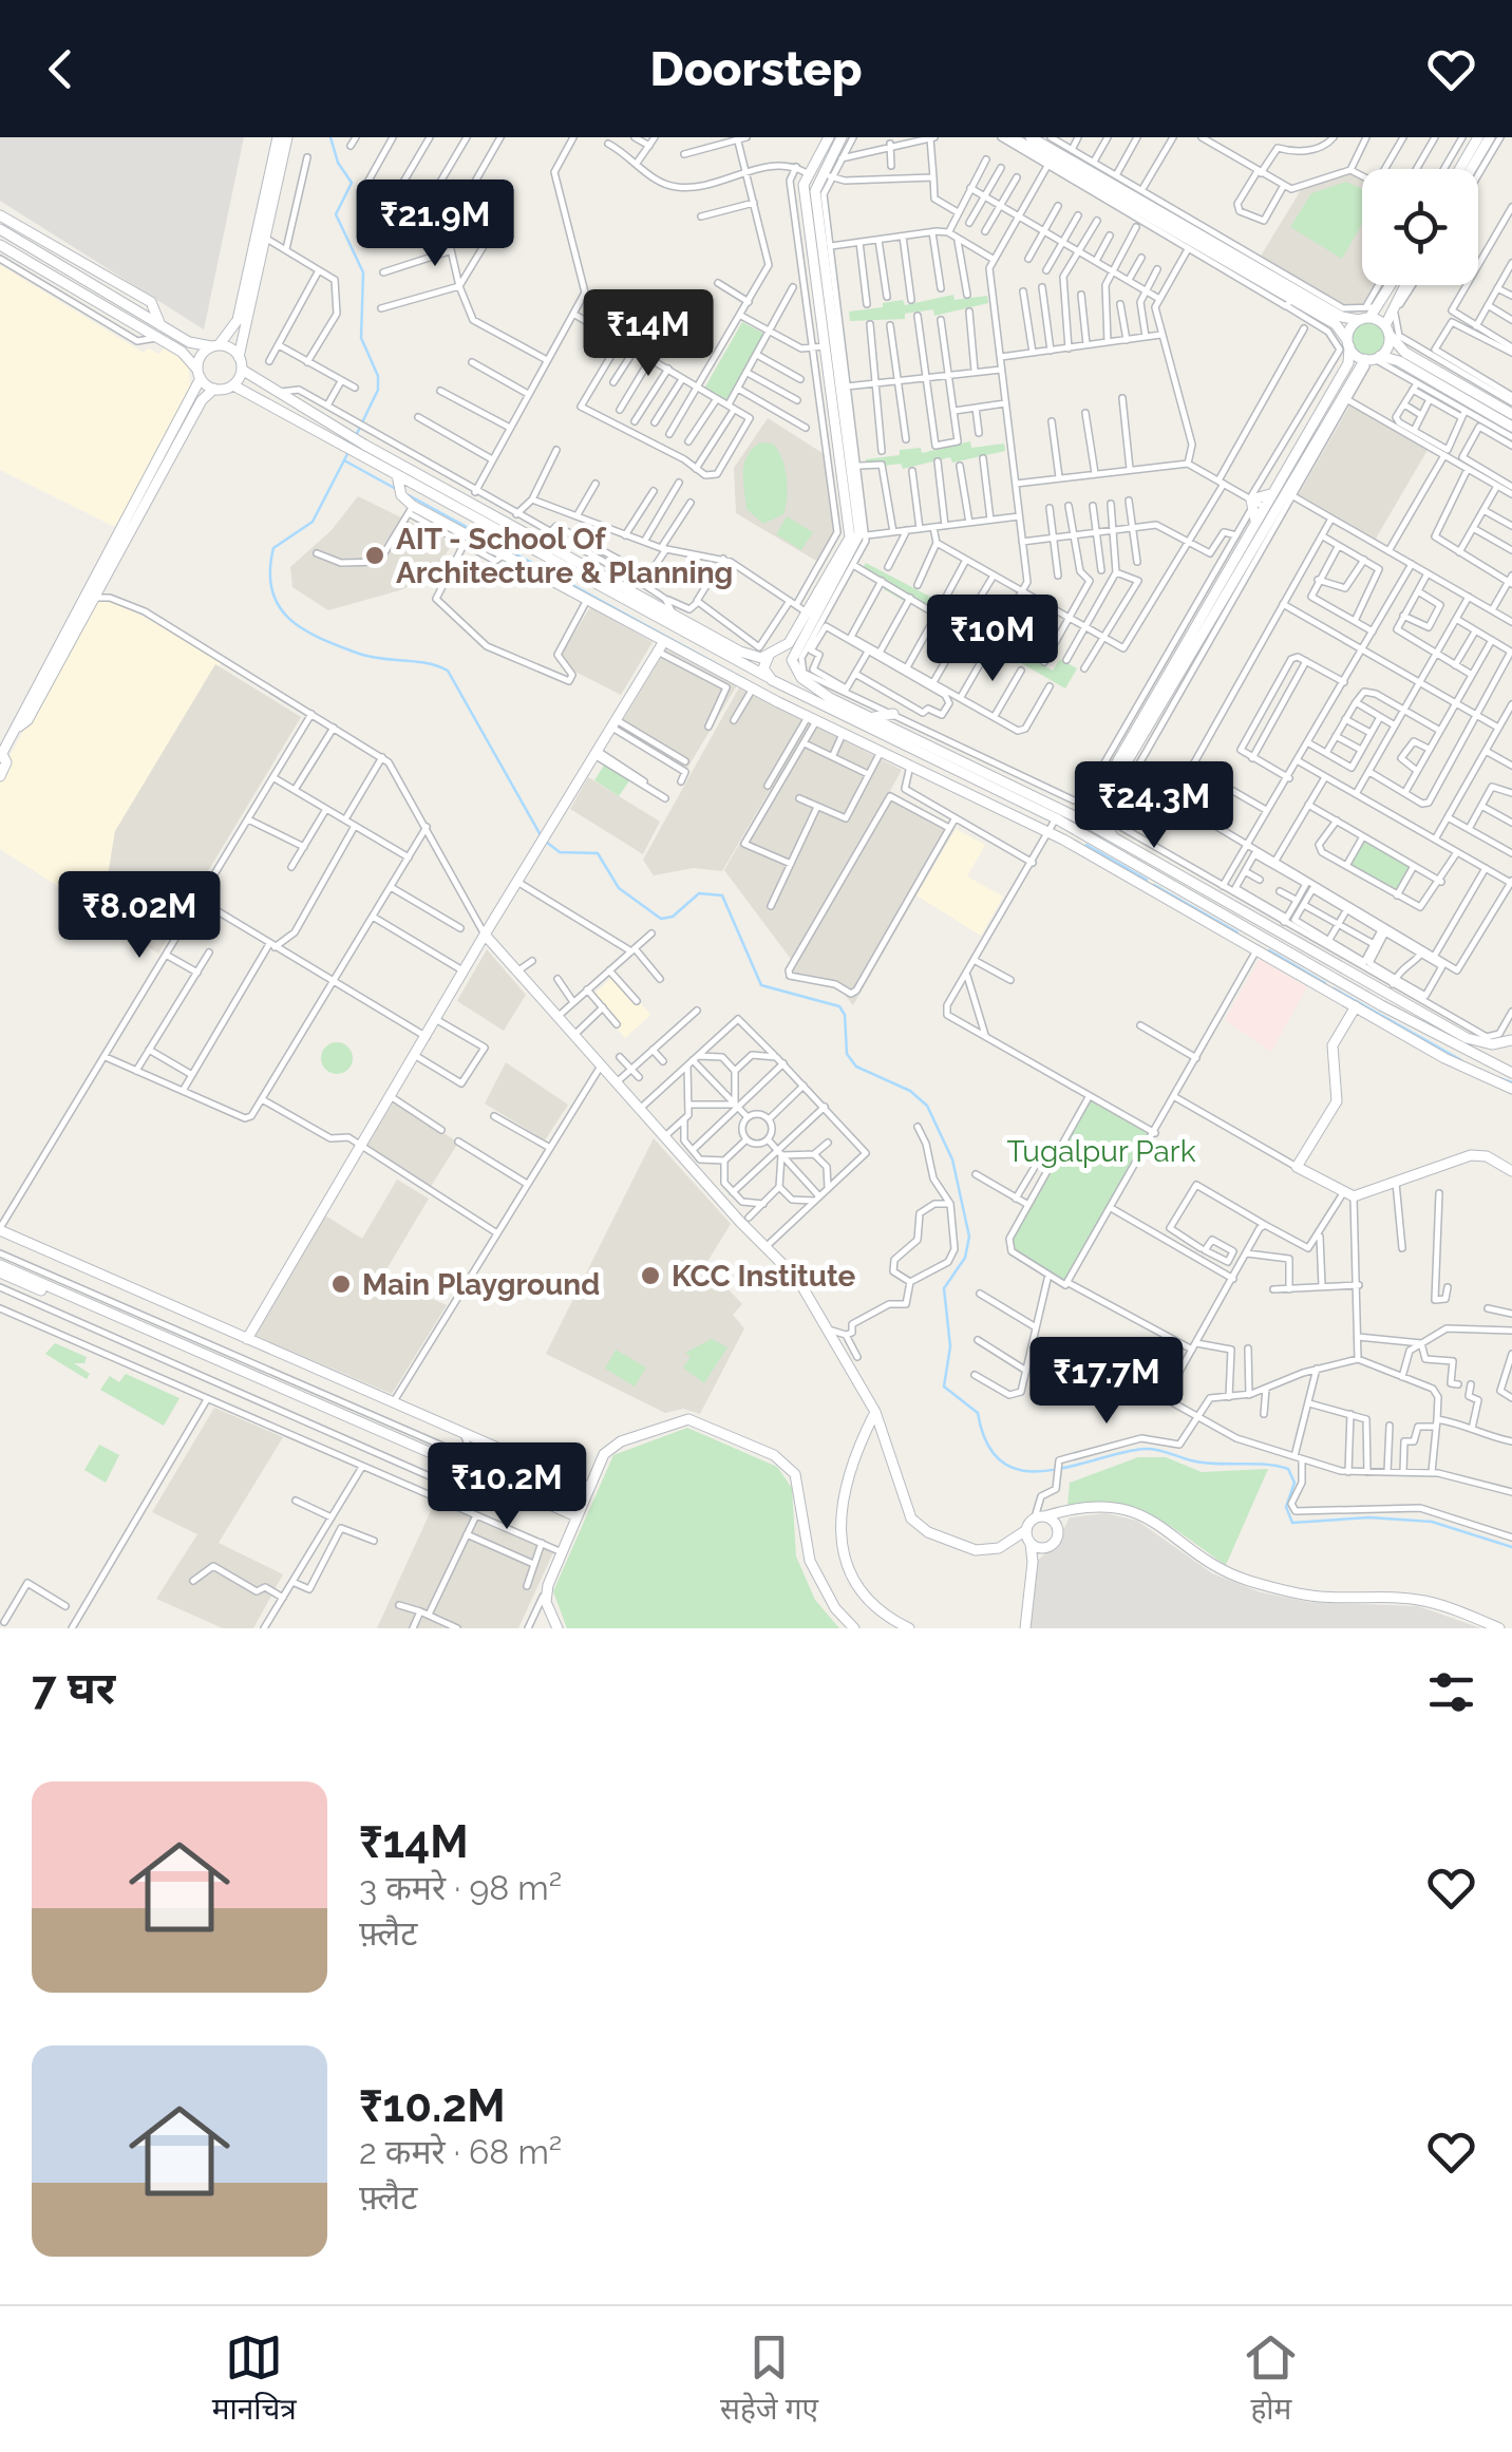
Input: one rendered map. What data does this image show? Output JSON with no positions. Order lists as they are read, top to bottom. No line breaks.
{"parks":["Tugalpur Park"],"places":["AIT - School Of Architecture & Planning","KCC Institute","Main Playground"],"page":{"header":"Doorstep","price":["₹21.9M","₹14M","₹10M","₹24.3M","₹8.02M","₹17.7M","₹10.2M"],"heading":"7 घर","list":[{"name":"₹14M","note":"3 कमरे · 98 m² · फ़्लैट"},{"name":"₹10.2M","note":"2 कमरे · 68 m² · फ़्लैट"}],"tabs":["मानचित्र","सहेजे गए","होम"]}}
